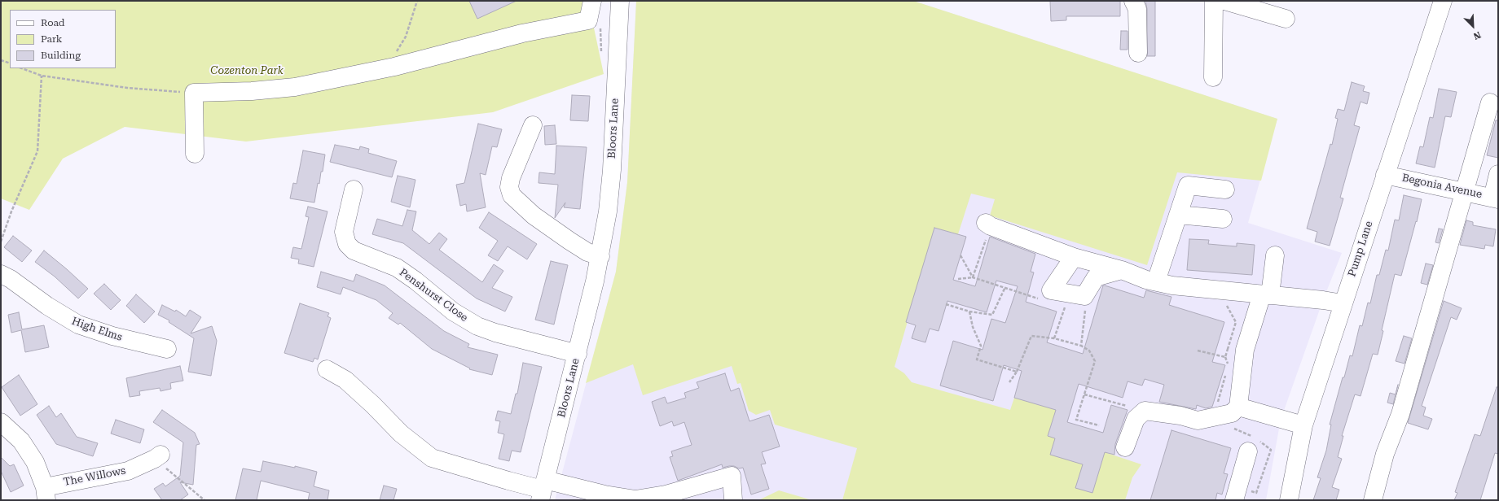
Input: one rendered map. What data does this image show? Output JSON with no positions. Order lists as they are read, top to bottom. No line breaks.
{"streets":{"street":["Bloors Lane","Begonia Avenue","Pump Lane","Penshurst Close","High Elms","The Willows"]},"crossings":[["Bloors Lane","Penshurst Close"],["Begonia Avenue","Pump Lane"]],"parks":["Cozenton Park"],"legend":["Road","Park","Building"],"north":"bottom right"}
